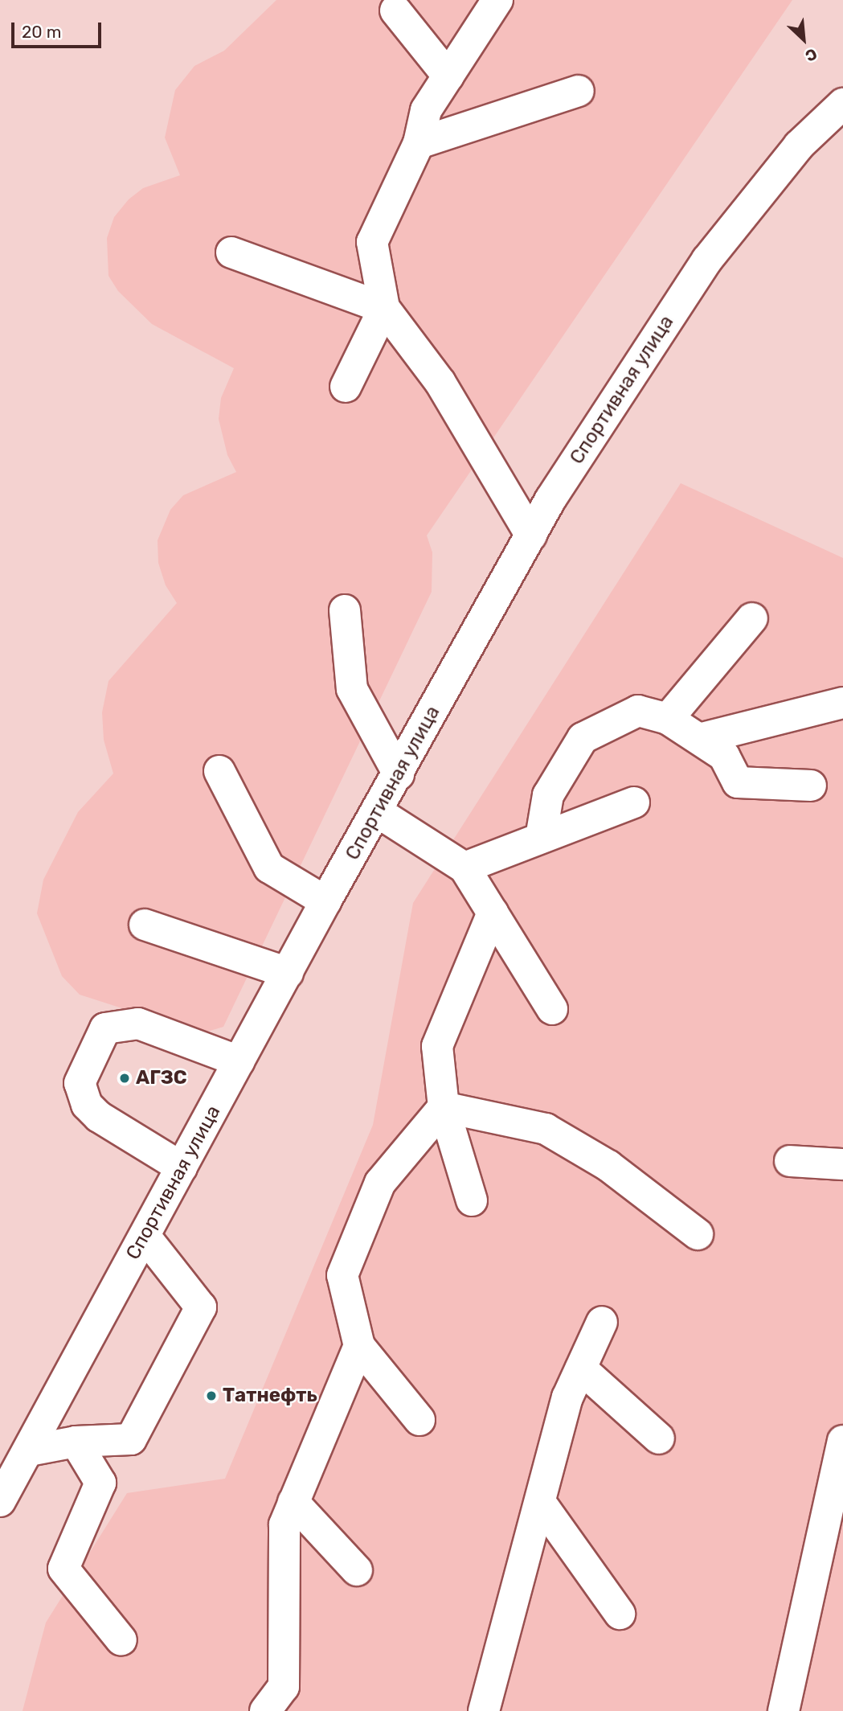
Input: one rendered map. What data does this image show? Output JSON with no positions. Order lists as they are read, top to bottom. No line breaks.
{"streets":{"street":["Спортивная улица"]},"places":["АГЗС","Татнефть"],"scale_bar":"20 m","north":"bottom right"}
